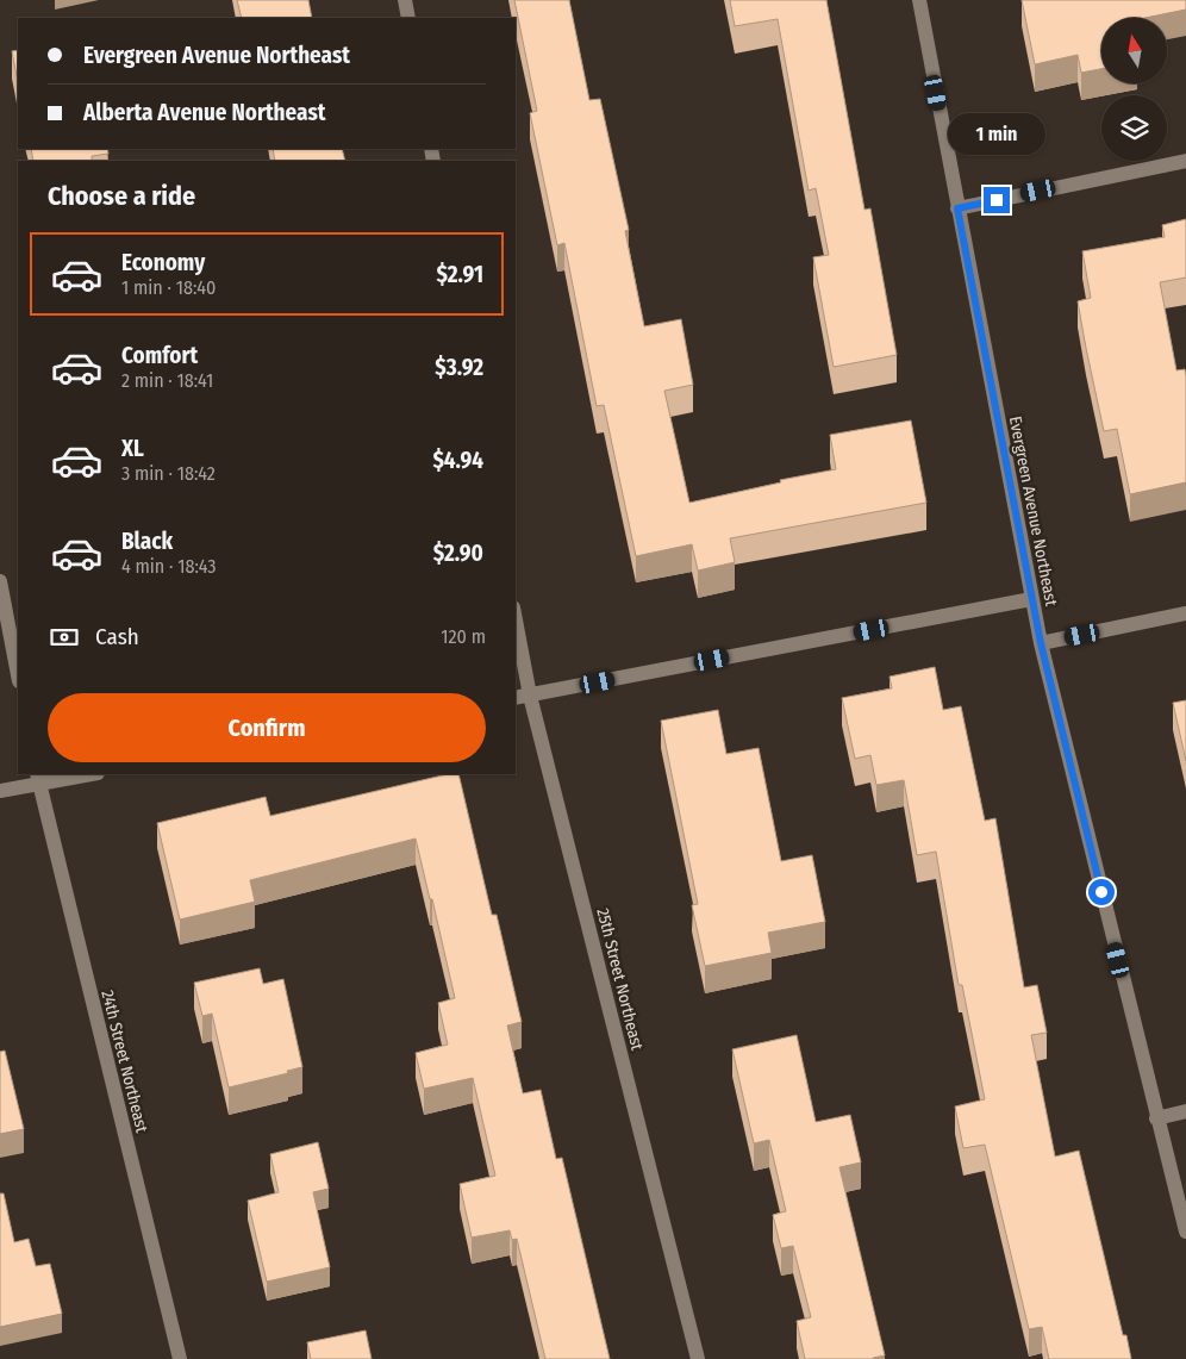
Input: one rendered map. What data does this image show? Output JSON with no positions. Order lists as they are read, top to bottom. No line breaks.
{"streets":{"street":["Evergreen Avenue Northeast","25th Street Northeast","24th Street Northeast"]},"north":"top","page":{"banner":["Evergreen Avenue Northeast","Alberta Avenue Northeast"],"bubble":"1 min","heading":"Choose a ride","list":[{"name":"Economy","note":"1 min · 18:40","value":"$2.91"},{"name":"Comfort","note":"2 min · 18:41","value":"$3.92"},{"name":"XL","note":"3 min · 18:42","value":"$4.94"},{"name":"Black","note":"4 min · 18:43","value":"$2.90"}],"pay":["Cash","120 m"],"buttons":"Confirm"}}
